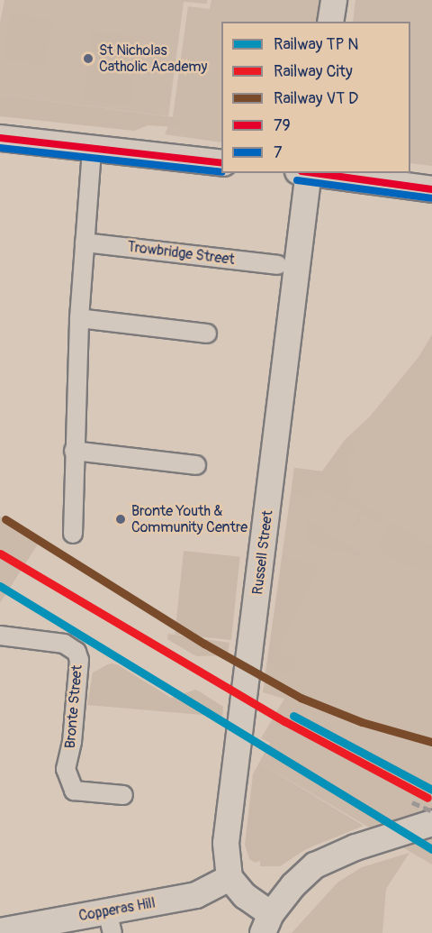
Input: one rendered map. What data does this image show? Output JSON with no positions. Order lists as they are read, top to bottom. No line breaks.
{"streets":{"street":["Trowbridge Street","Russell Street","Bronte Street","Copperas Hill"]},"crossings":[["Russell Street","Copperas Hill"]],"places":["St Nicholas Catholic Academy","Bronte Youth & Community Centre"],"lines":["transit line 79","transit line 7","rail line City"],"legend":["Railway TP N","Railway City","Railway VT D","79","7"]}
